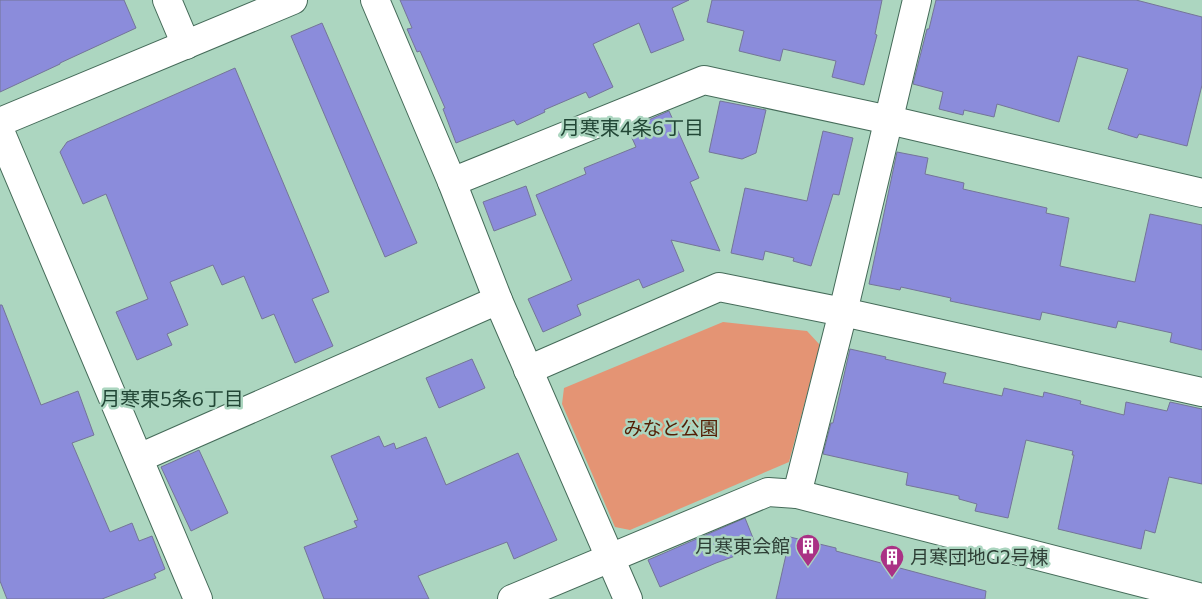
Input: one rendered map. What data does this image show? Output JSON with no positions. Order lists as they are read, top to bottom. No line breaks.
{"districts":["月寒東4条6丁目","月寒東5条6丁目"],"parks":["みなと公園"],"places":{"building":["月寒東会館","月寒団地G2号棟"]}}
